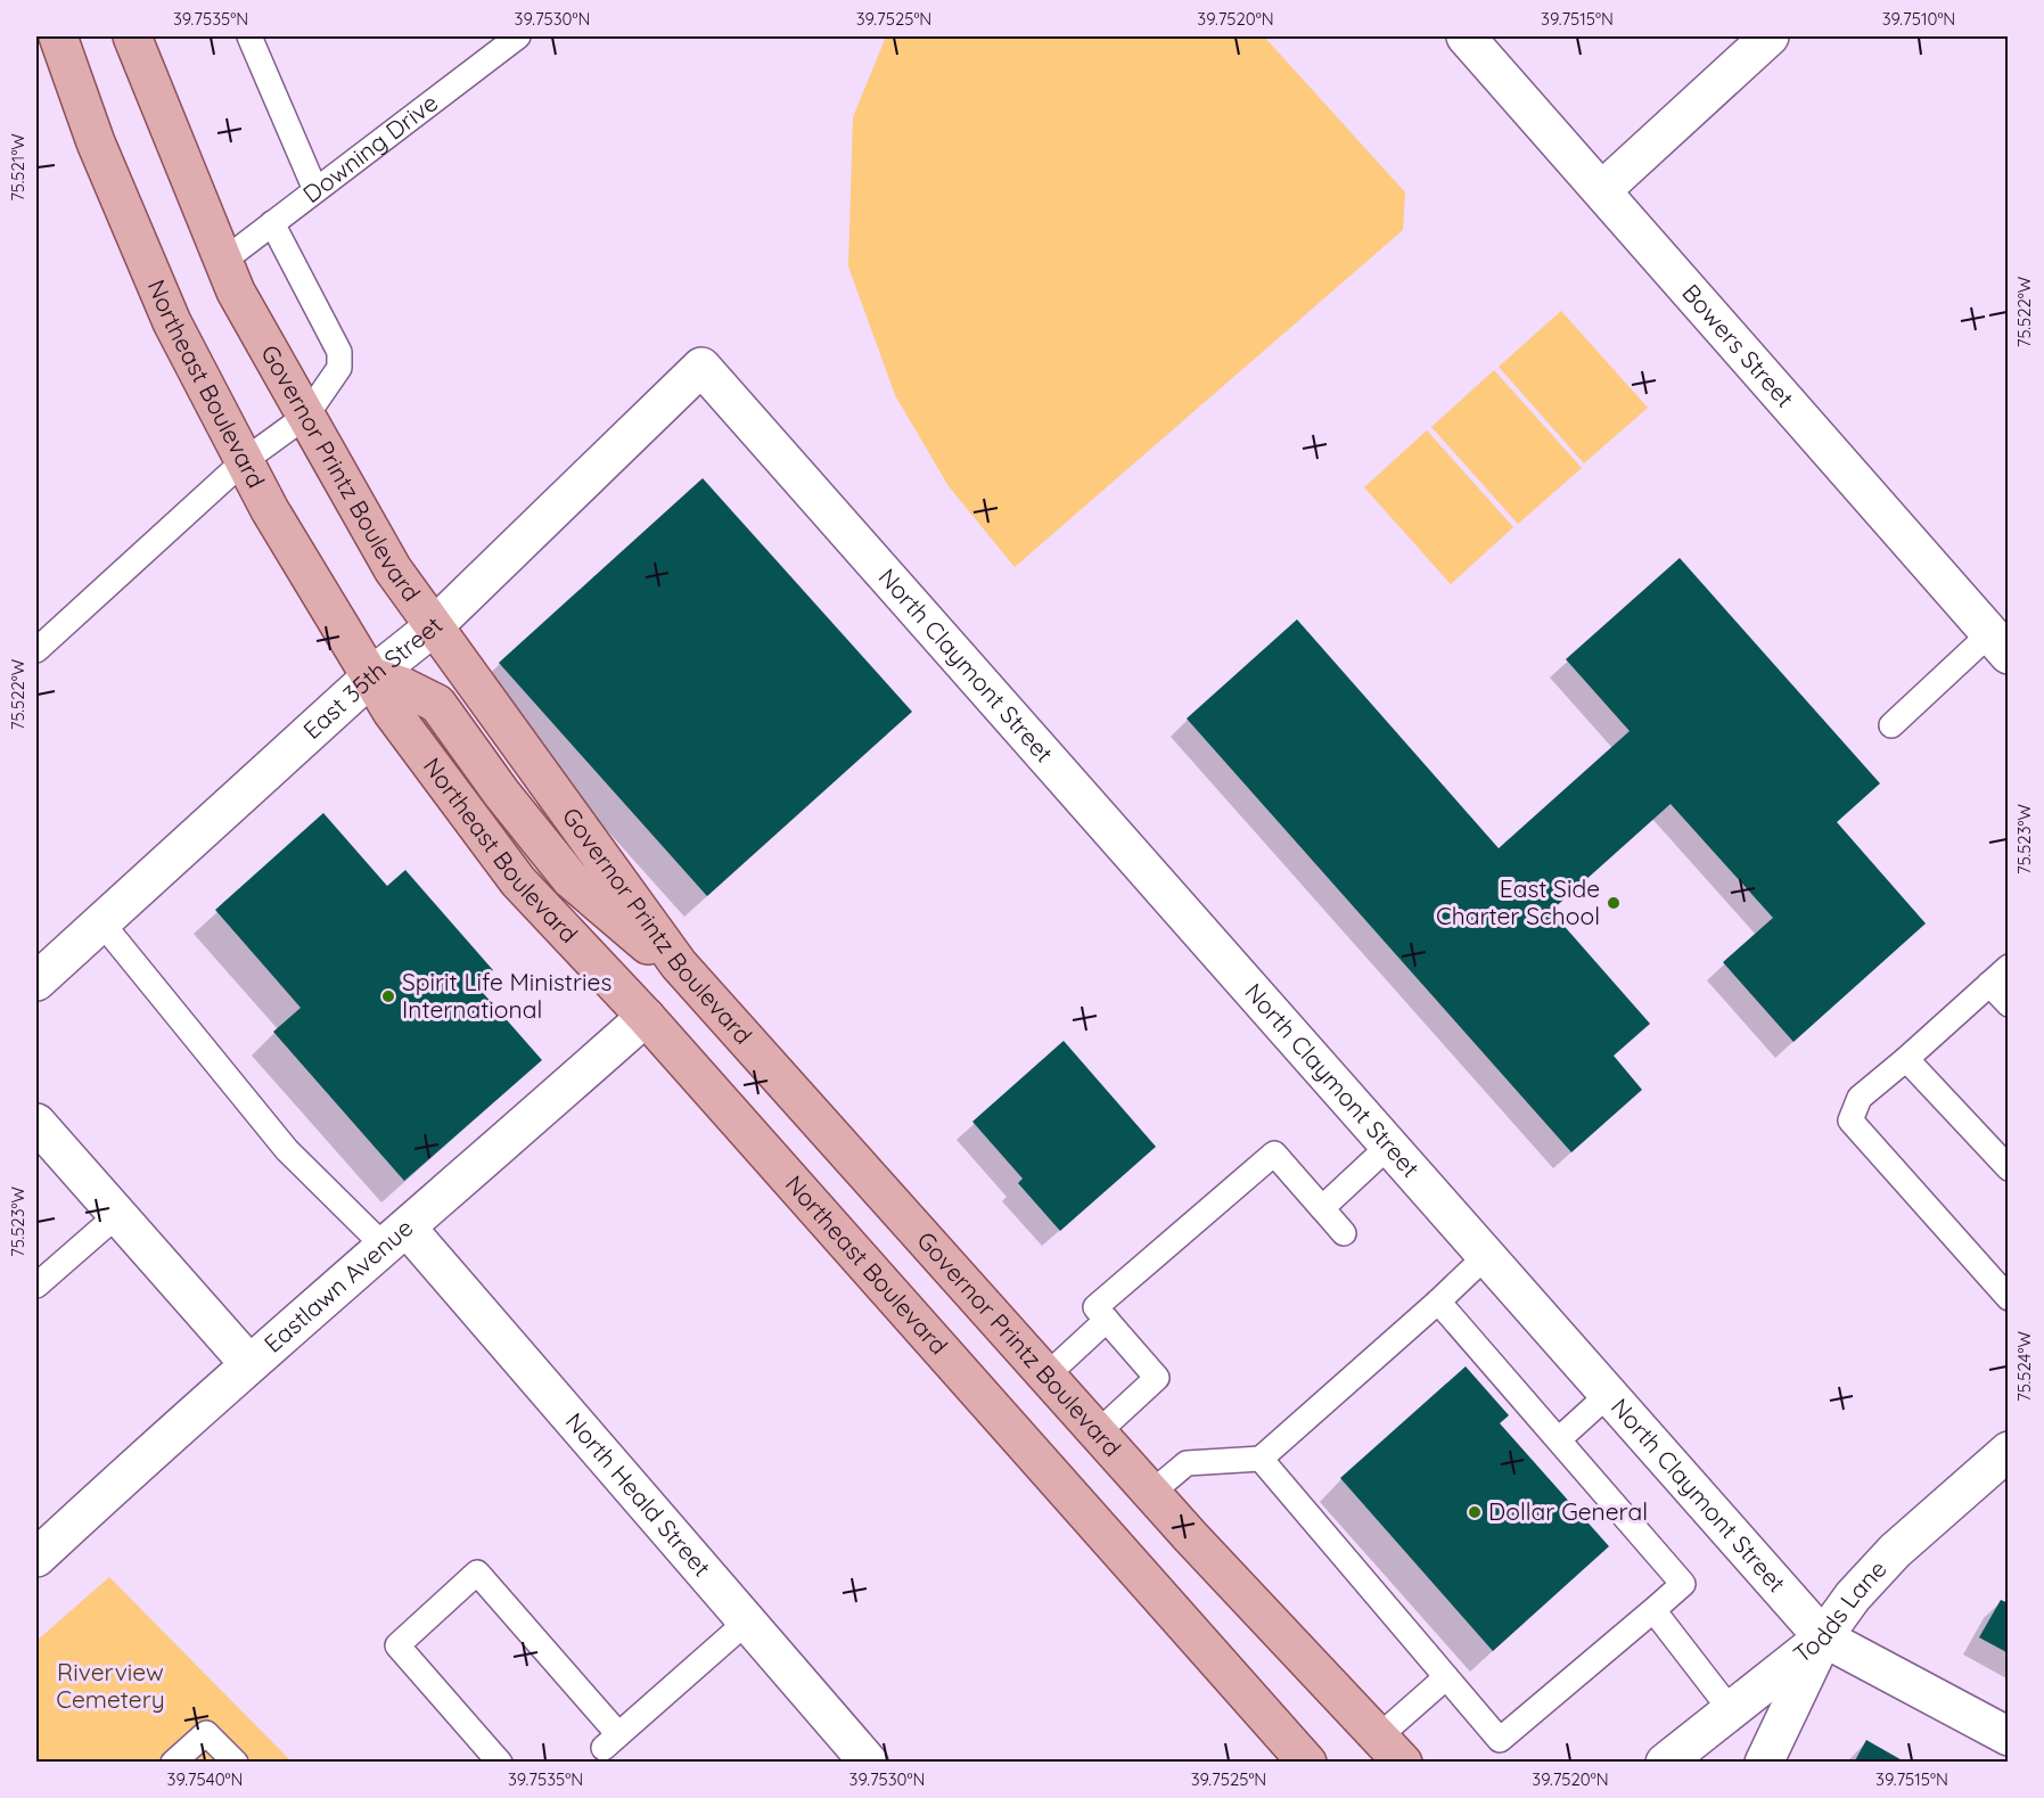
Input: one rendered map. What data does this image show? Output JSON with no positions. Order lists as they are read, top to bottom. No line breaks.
{"streets":{"main road":["Northeast Boulevard","Governor Printz Boulevard"],"street":["Bowers Street","North Claymont Street","East 35th Street","Eastlawn Avenue","North Heald Street","Todds Lane"],"lane":["Downing Drive"]},"crossings":[["Downing Drive","Governor Printz Boulevard"],["Northeast Boulevard","East 35th Street"],["Northeast Boulevard","Eastlawn Avenue"],["Governor Printz Boulevard","East 35th Street"],["North Claymont Street","East 35th Street"],["North Claymont Street","Todds Lane"],["Eastlawn Avenue","North Heald Street"]],"parks":["Riverview Cemetery"],"places":["East Side Charter School","Spirit Life Ministries International","Dollar General"],"coordinates":["39.7535°N","39.7530°N","39.7525°N","39.7520°N","39.7515°N","39.7510°N","75.521°W","75.522°W","75.523°W","75.524°W","39.7540°N"]}
